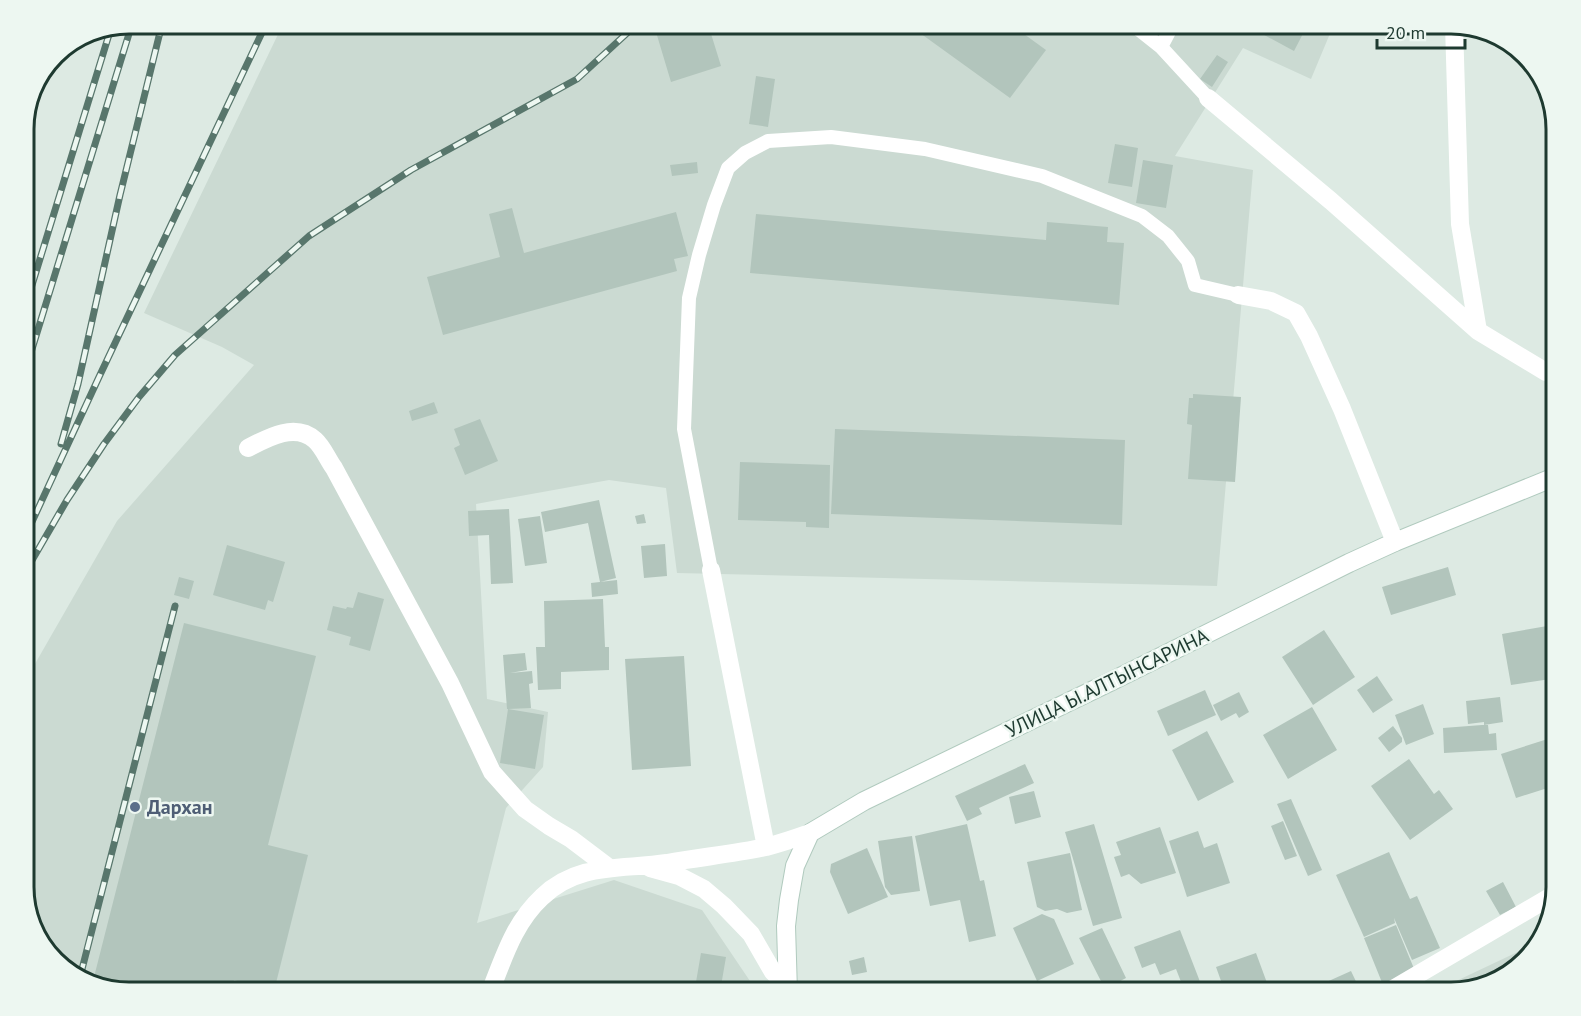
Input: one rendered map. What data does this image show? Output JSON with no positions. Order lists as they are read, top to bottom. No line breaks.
{"streets":{"street":["УЛИЦА Ы.АЛТЫНСАРИНА"]},"places":["Дархан"],"scale_bar":"20 m"}
